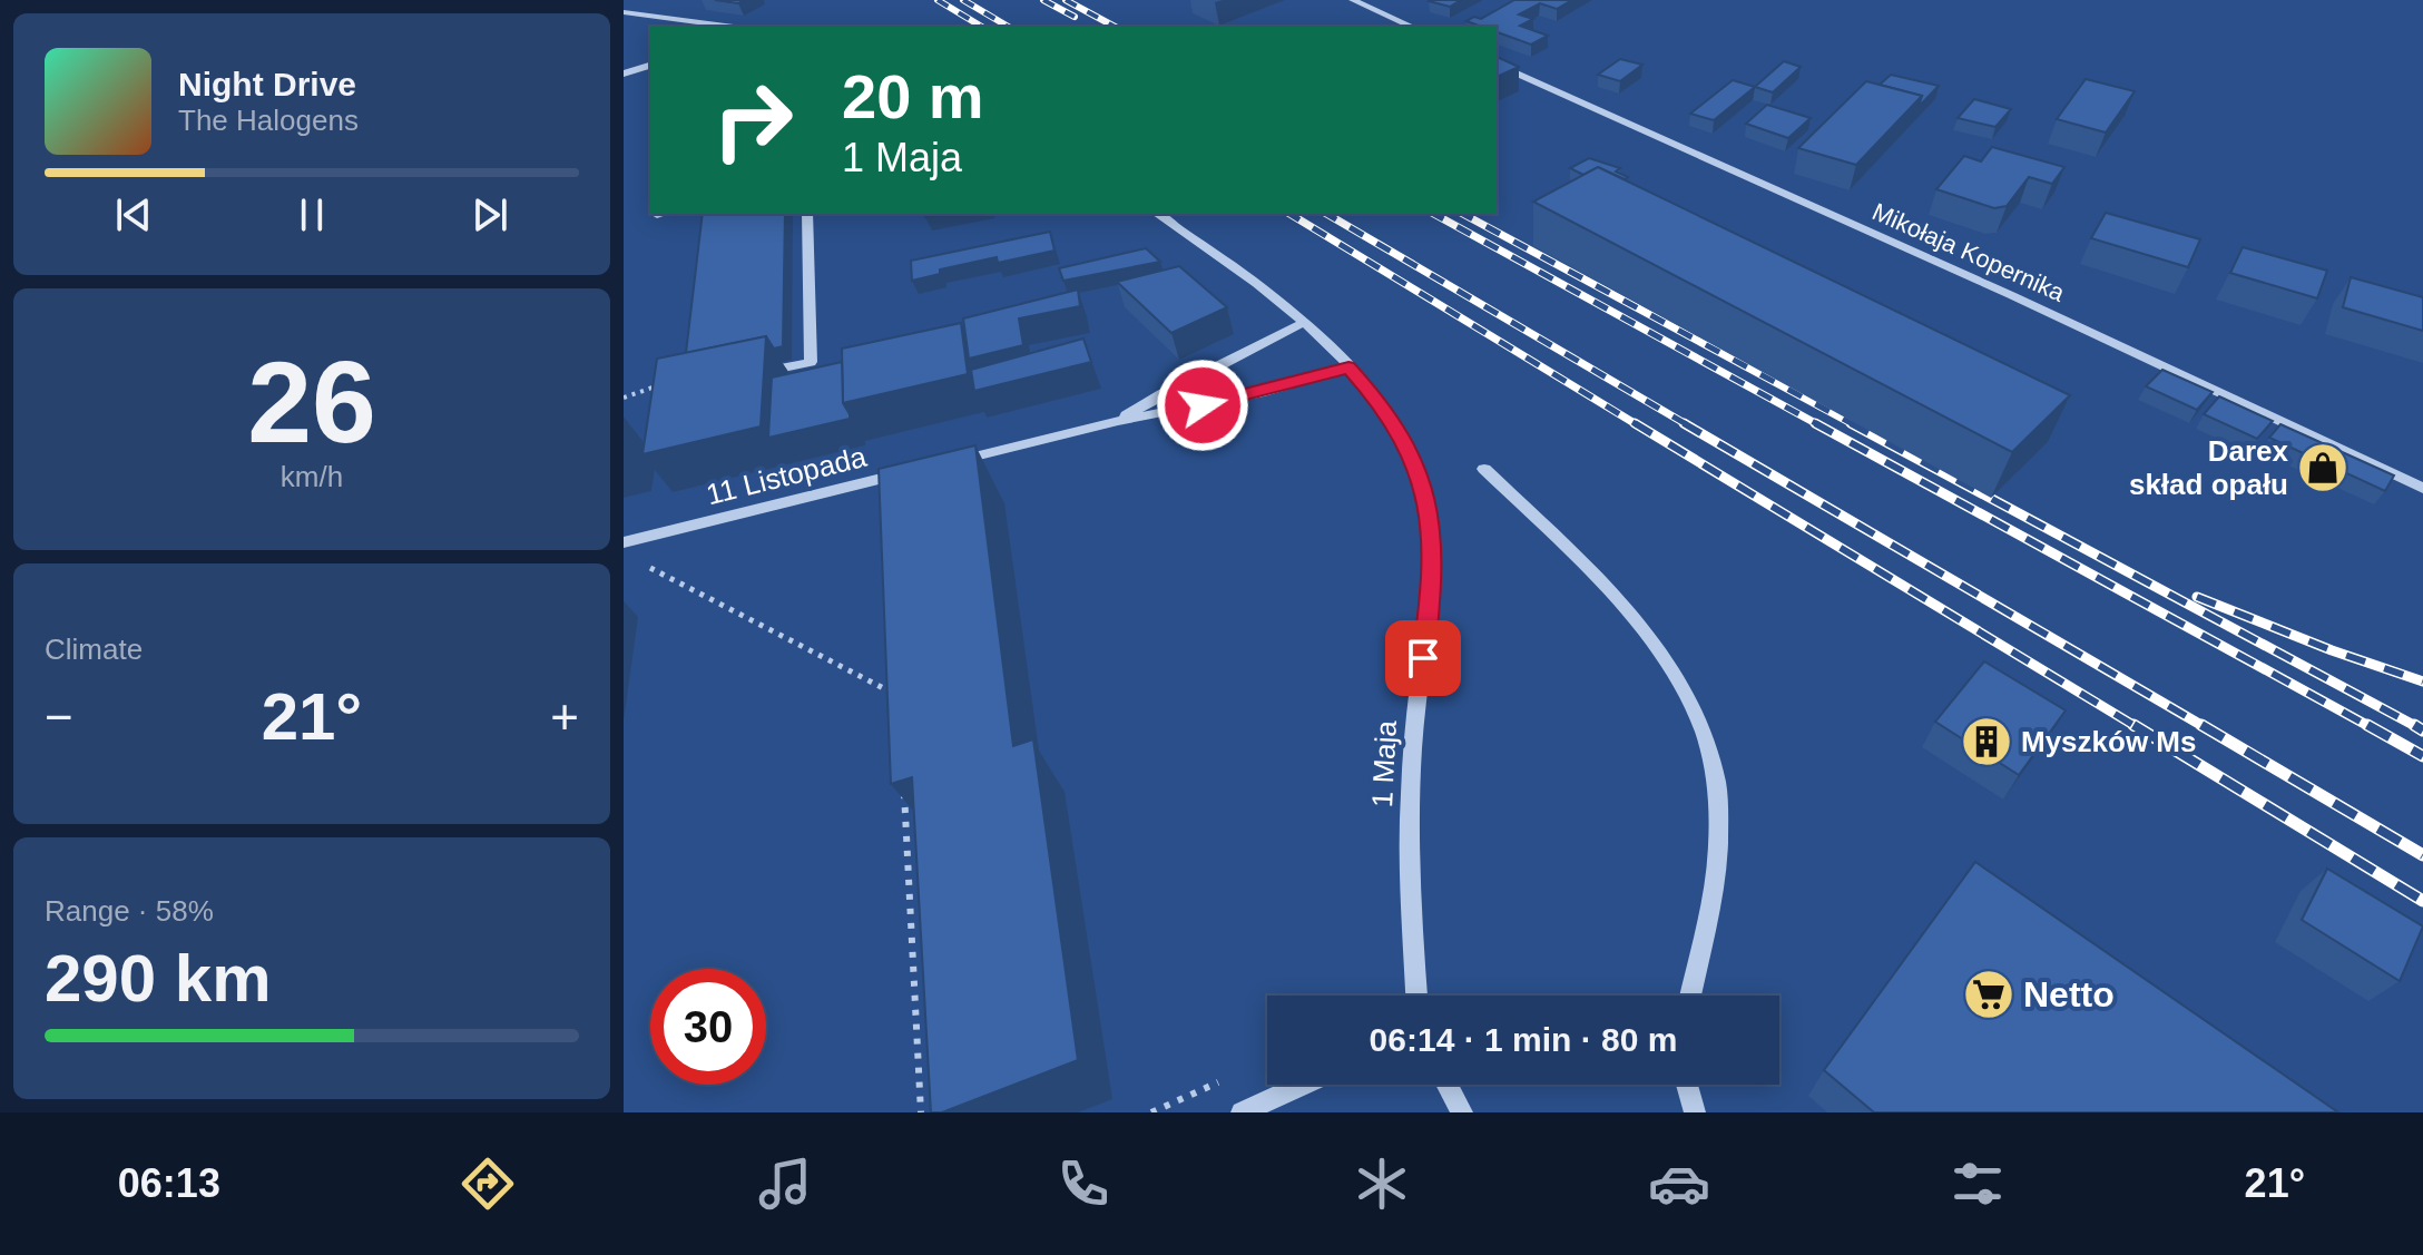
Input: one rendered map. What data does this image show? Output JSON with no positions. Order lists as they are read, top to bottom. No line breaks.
{"streets":{"street":["Mikołaja Kopernika","11 Listopada","1 Maja"]},"places":{"shop":["Darex skład opału"],"building":["Myszków Ms"],"supermarket":["Netto"]},"page":{"turn":["20 m","1 Maja"],"song":["Night Drive","The Halogens"],"tile":[["26","km/h"],"Climate",["Range · 58%","290 km"]],"heat":["−","21°","+"],"limit":"30","trip":"06:14 · 1 min · 80 m","tabs":["06:13","21°"]}}
